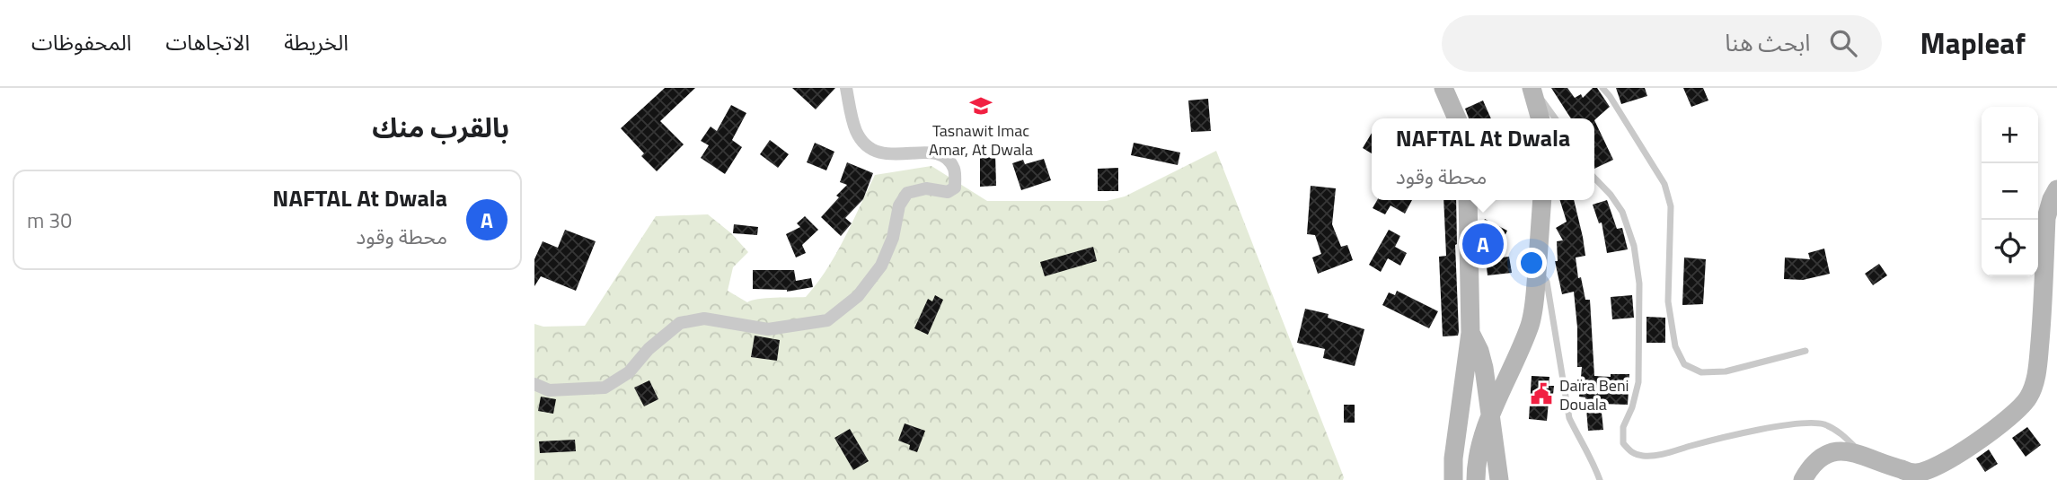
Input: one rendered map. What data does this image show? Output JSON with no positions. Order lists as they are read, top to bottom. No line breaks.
{"places":{"school or university":["Tasnawit Imac Amar, At Dwala"],"public building":["Daïra Beni Douala"]},"page":{"header":"Mapleaf","search":"ابحث هنا","nav":["الخريطة","الاتجاهات","المحفوظات"],"heading":"بالقرب منك","map_buttons":["+","−"],"popup":["NAFTAL At Dwala","محطة وقود"],"list":[{"mark":"A","name":"NAFTAL At Dwala","note":"محطة وقود","value":"30 m"}],"pins":"A"}}
